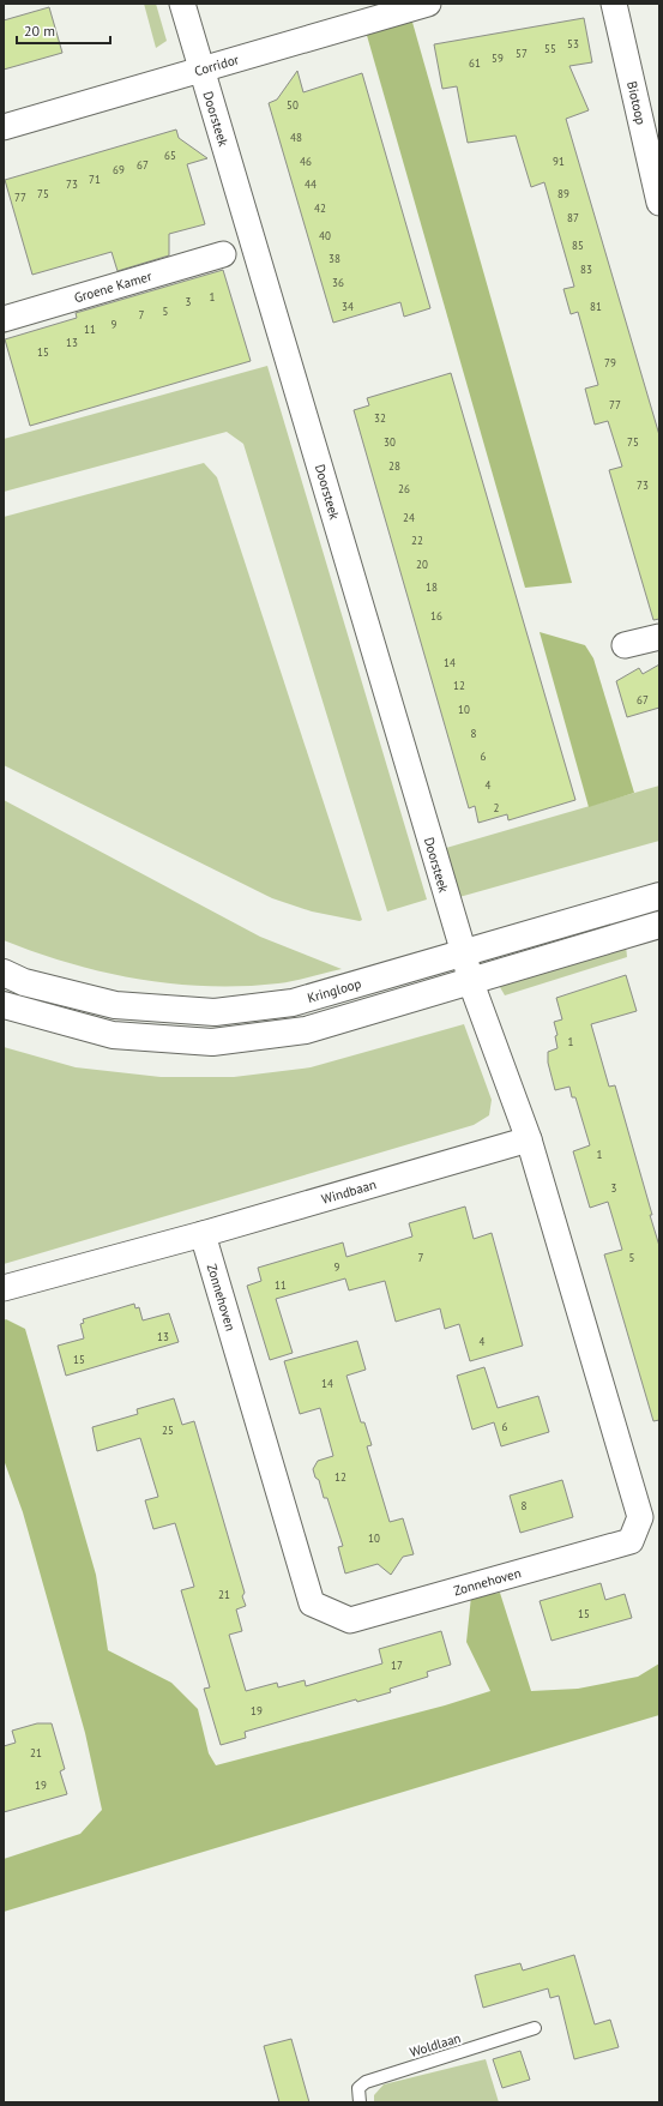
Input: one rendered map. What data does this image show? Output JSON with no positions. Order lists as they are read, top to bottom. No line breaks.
{"streets":{"street":["Corridor","Biotoop","Doorsteek","Groene Kamer","Kringloop","Windbaan","Zonnehoven"],"lane":["Woldlaan"]},"crossings":[["Corridor","Doorsteek"],["Doorsteek","Kringloop"],["Windbaan","Zonnehoven"]],"house_numbers":["53","55","57","59","61","50","48","65","46","91","67","69","71","73","44","75","89","77","42","87","40","85","38","83","36","1","3","34","81","5","7","9","11","13","15","79","77","32","30","75","28","73","26","24","22","20","18","16","14","12","67","10","8","6","4","2","1","1","3","7","5","9","11","13","4","15","14","6","25","12","8","10","21","15","17","19","21","19"],"scale_bar":"20 m"}
